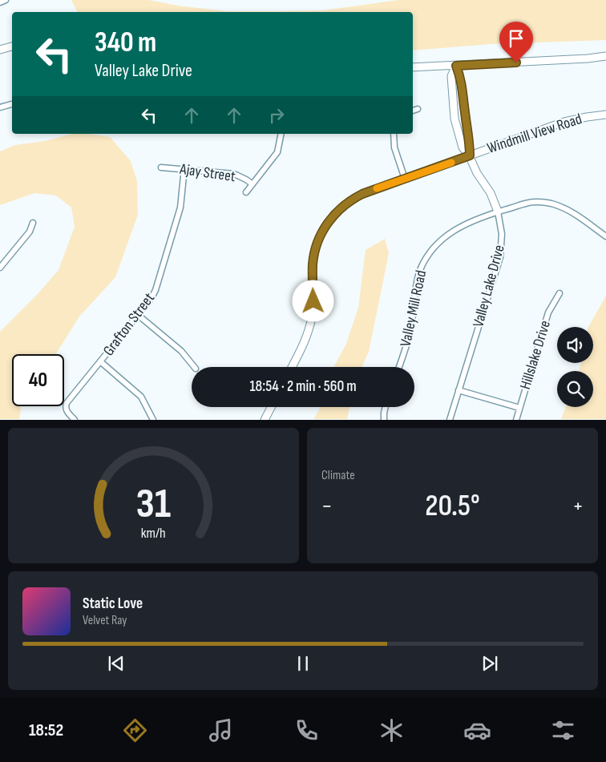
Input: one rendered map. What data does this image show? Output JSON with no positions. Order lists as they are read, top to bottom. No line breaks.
{"streets":{"street":["Windmill View Road","Ajay Street","Valley Lake Drive","Valley Mill Road","Grafton Street","Hillslake Drive"]},"crossings":[["Windmill View Road","Valley Lake Drive"],["Ajay Street","Grafton Street"],["Valley Lake Drive","Valley Mill Road"]],"page":{"turn":["340 m","Valley Lake Drive"],"limit":"40","trip":"18:54 · 2 min · 560 m","tile":"Climate","heat":["−","20.5°","+"],"song":["Static Love","Velvet Ray"],"tabs":"18:52","gauge":["31","km/h"]}}
